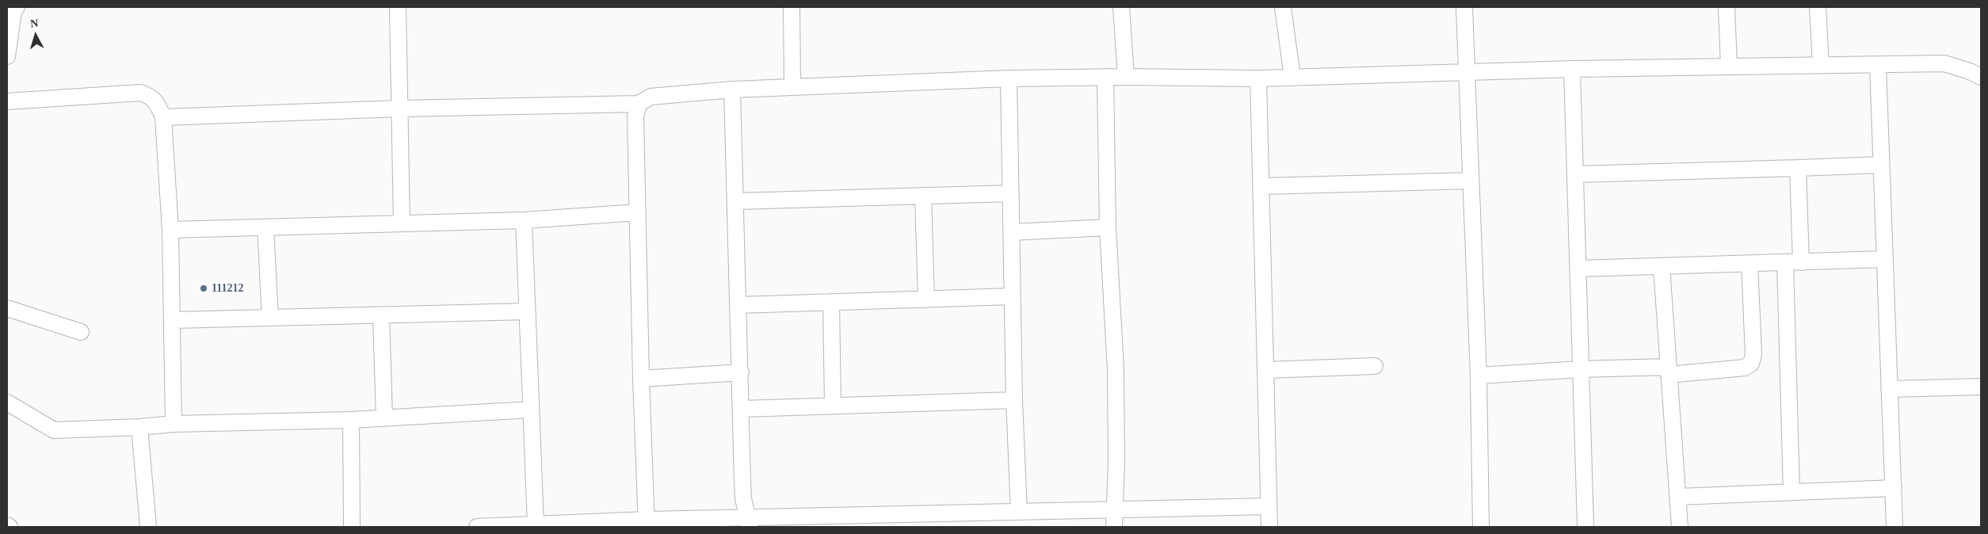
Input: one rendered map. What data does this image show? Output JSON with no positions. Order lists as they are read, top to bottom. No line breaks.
{"places":["111212"],"north":"top"}
